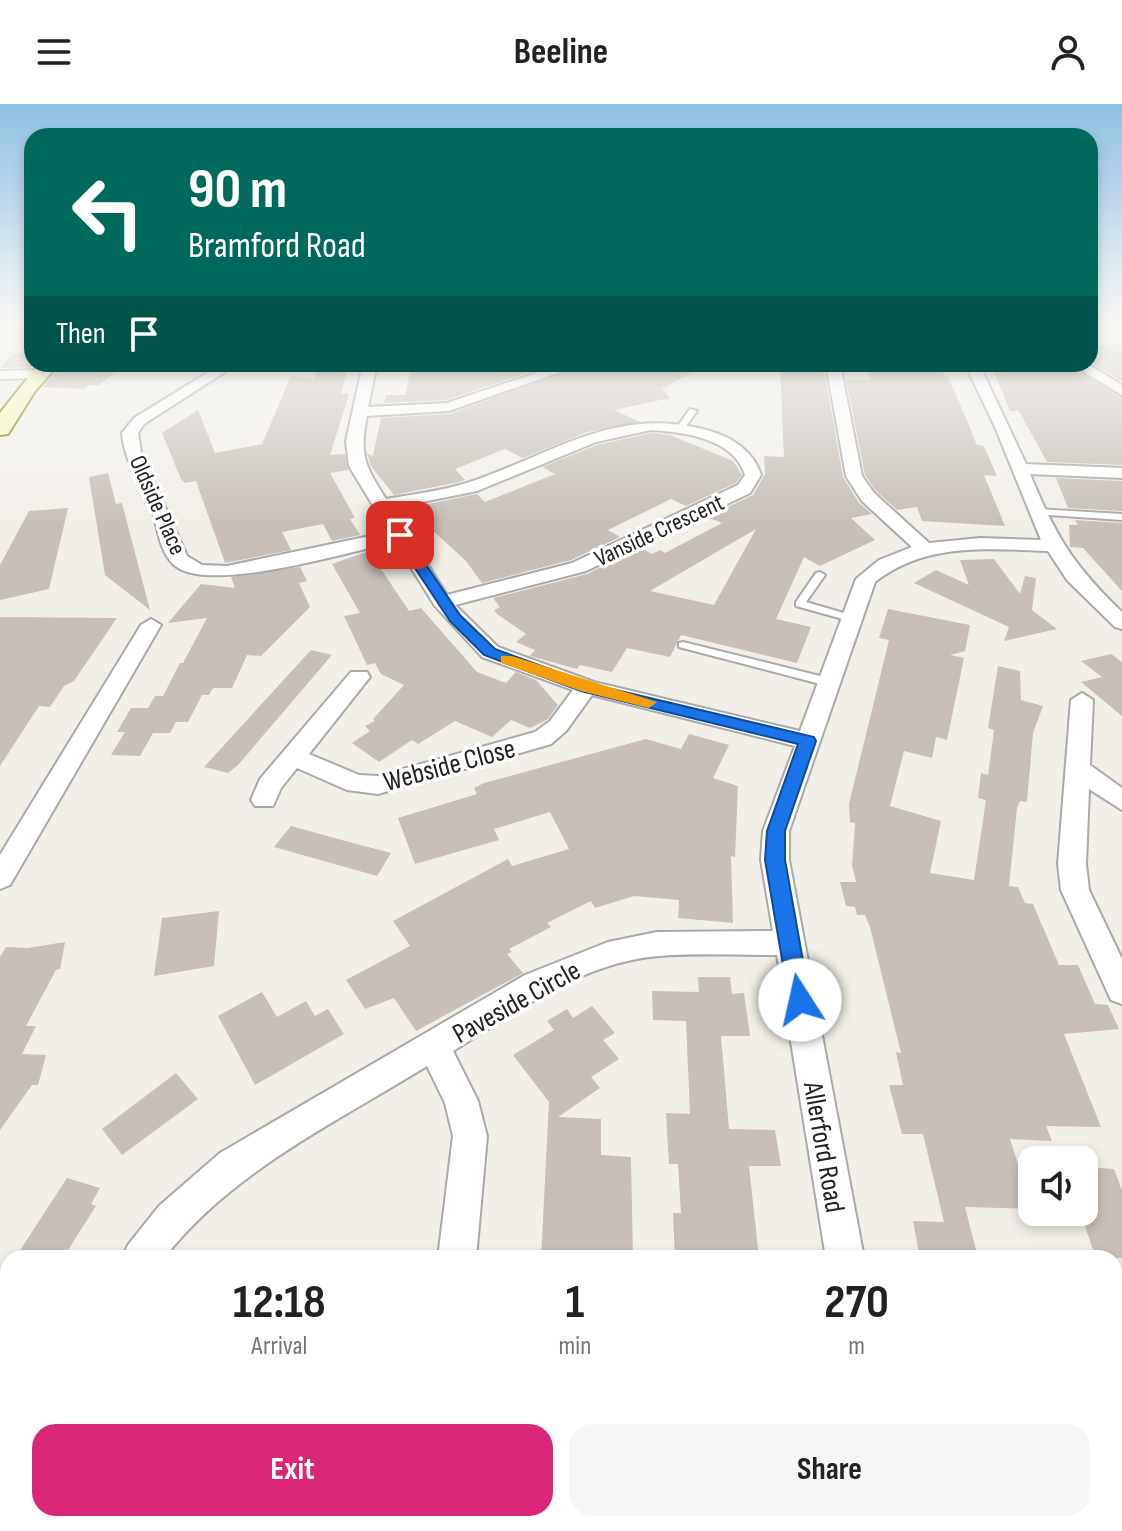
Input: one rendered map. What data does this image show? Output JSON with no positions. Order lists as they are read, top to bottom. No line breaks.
{"streets":{"street":["Oldside Place","Vanside Crescent","Webside Close","Paveside Circle","Allerford Road"]},"crossings":[["Paveside Circle","Allerford Road"]],"page":{"header":"Beeline","turn":["90 m","Bramford Road"],"then":"Then","eta":["12:18","Arrival","1","min","270","m"],"buttons":["Exit","Share"]}}
